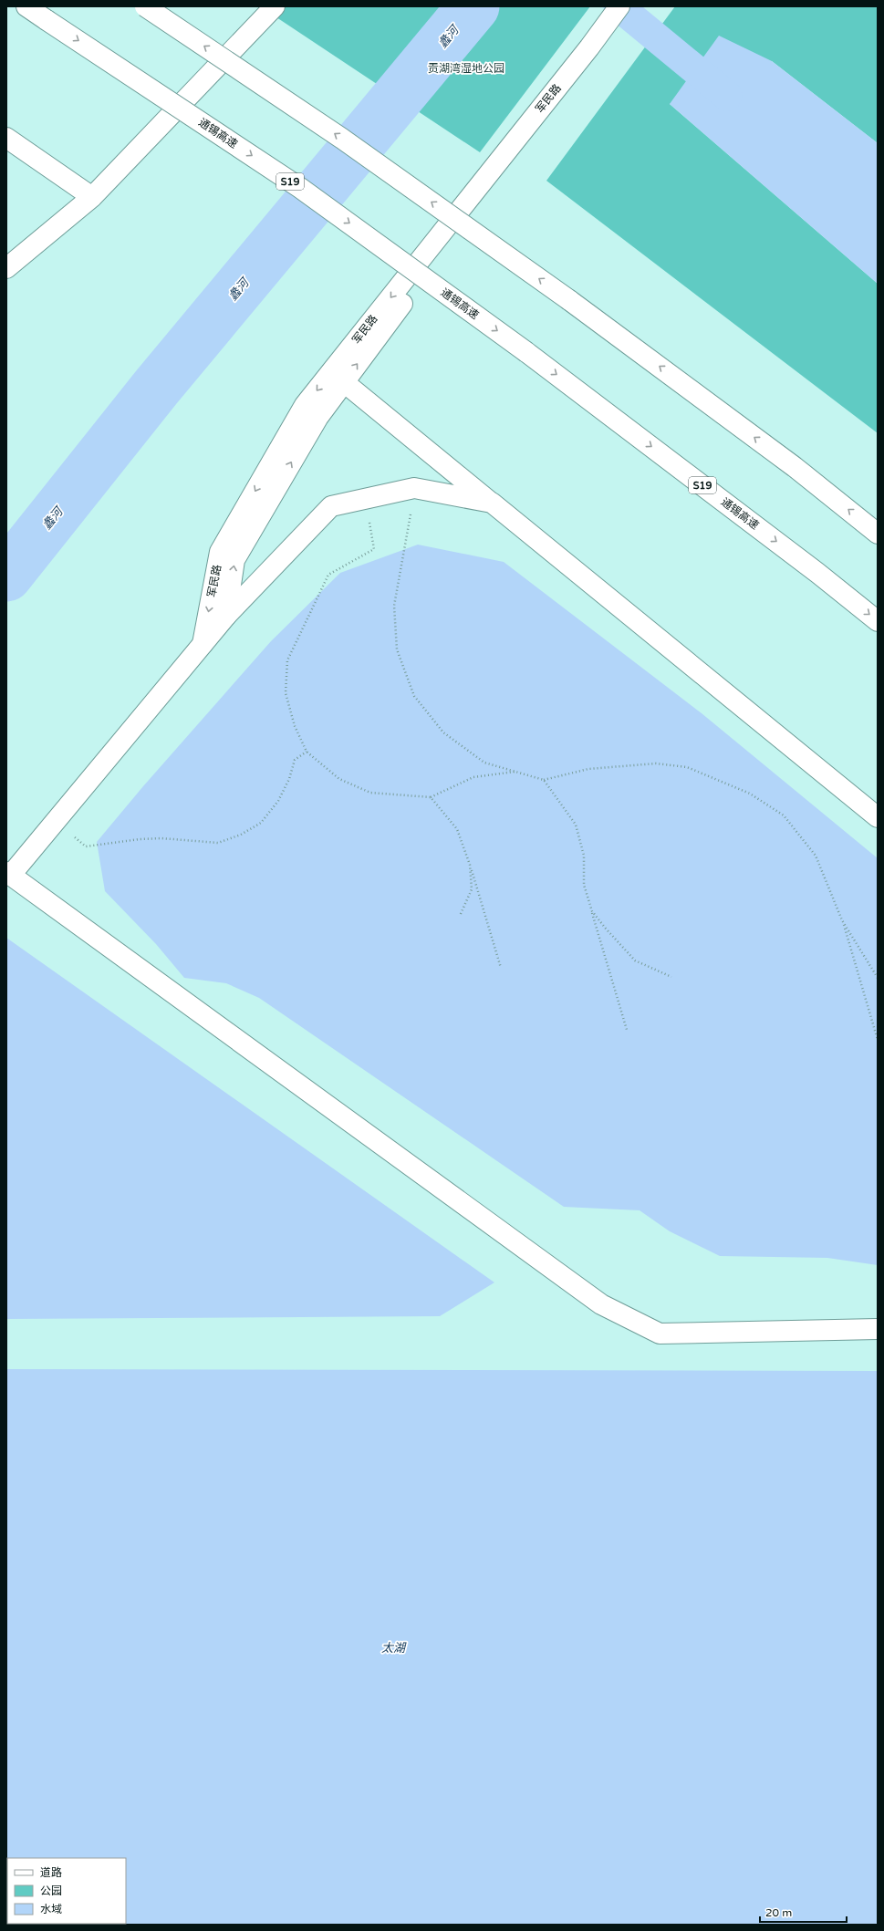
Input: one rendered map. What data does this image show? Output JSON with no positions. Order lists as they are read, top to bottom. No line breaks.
{"streets":{"main road":["军民路","通锡高速","S19"]},"water":["蠡河","太湖"],"parks":["贡湖湾湿地公园"],"legend":["道路","公园","水域"],"scale_bar":"20 m"}
